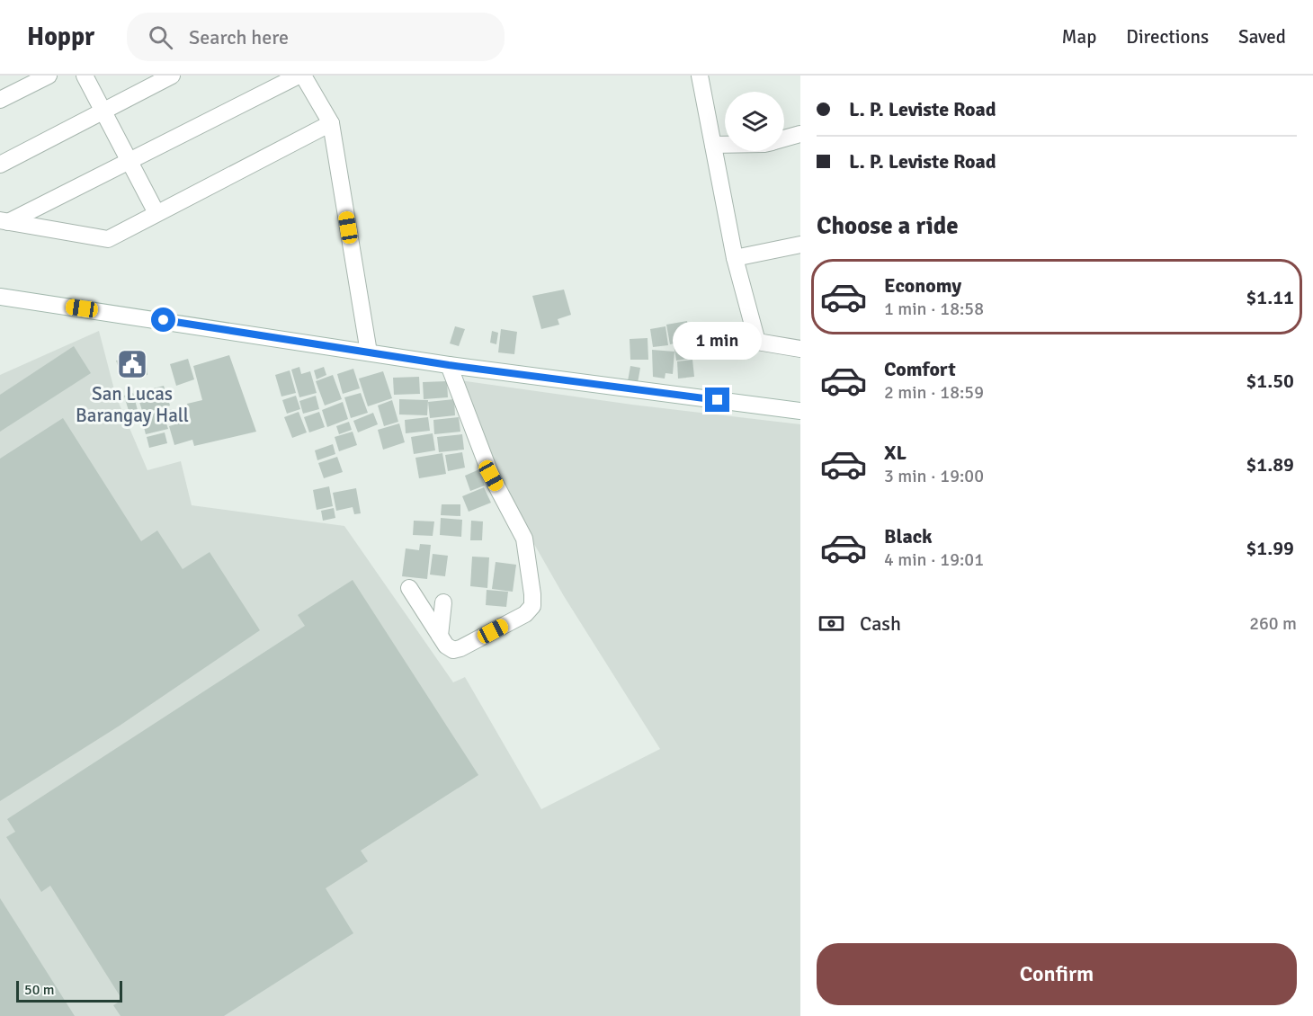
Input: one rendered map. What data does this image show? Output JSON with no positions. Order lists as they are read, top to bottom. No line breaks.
{"places":{"public building":["San Lucas Barangay Hall"]},"scale_bar":"50 m","page":{"header":"Hoppr","search":"Search here","nav":["Map","Directions","Saved"],"banner":["L. P. Leviste Road","L. P. Leviste Road"],"heading":"Choose a ride","list":[{"name":"Economy","note":"1 min · 18:58","value":"$1.11"},{"name":"Comfort","note":"2 min · 18:59","value":"$1.50"},{"name":"XL","note":"3 min · 19:00","value":"$1.89"},{"name":"Black","note":"4 min · 19:01","value":"$1.99"}],"bubble":"1 min","pay":["Cash","260 m"],"buttons":"Confirm","scale":"50 m"}}
